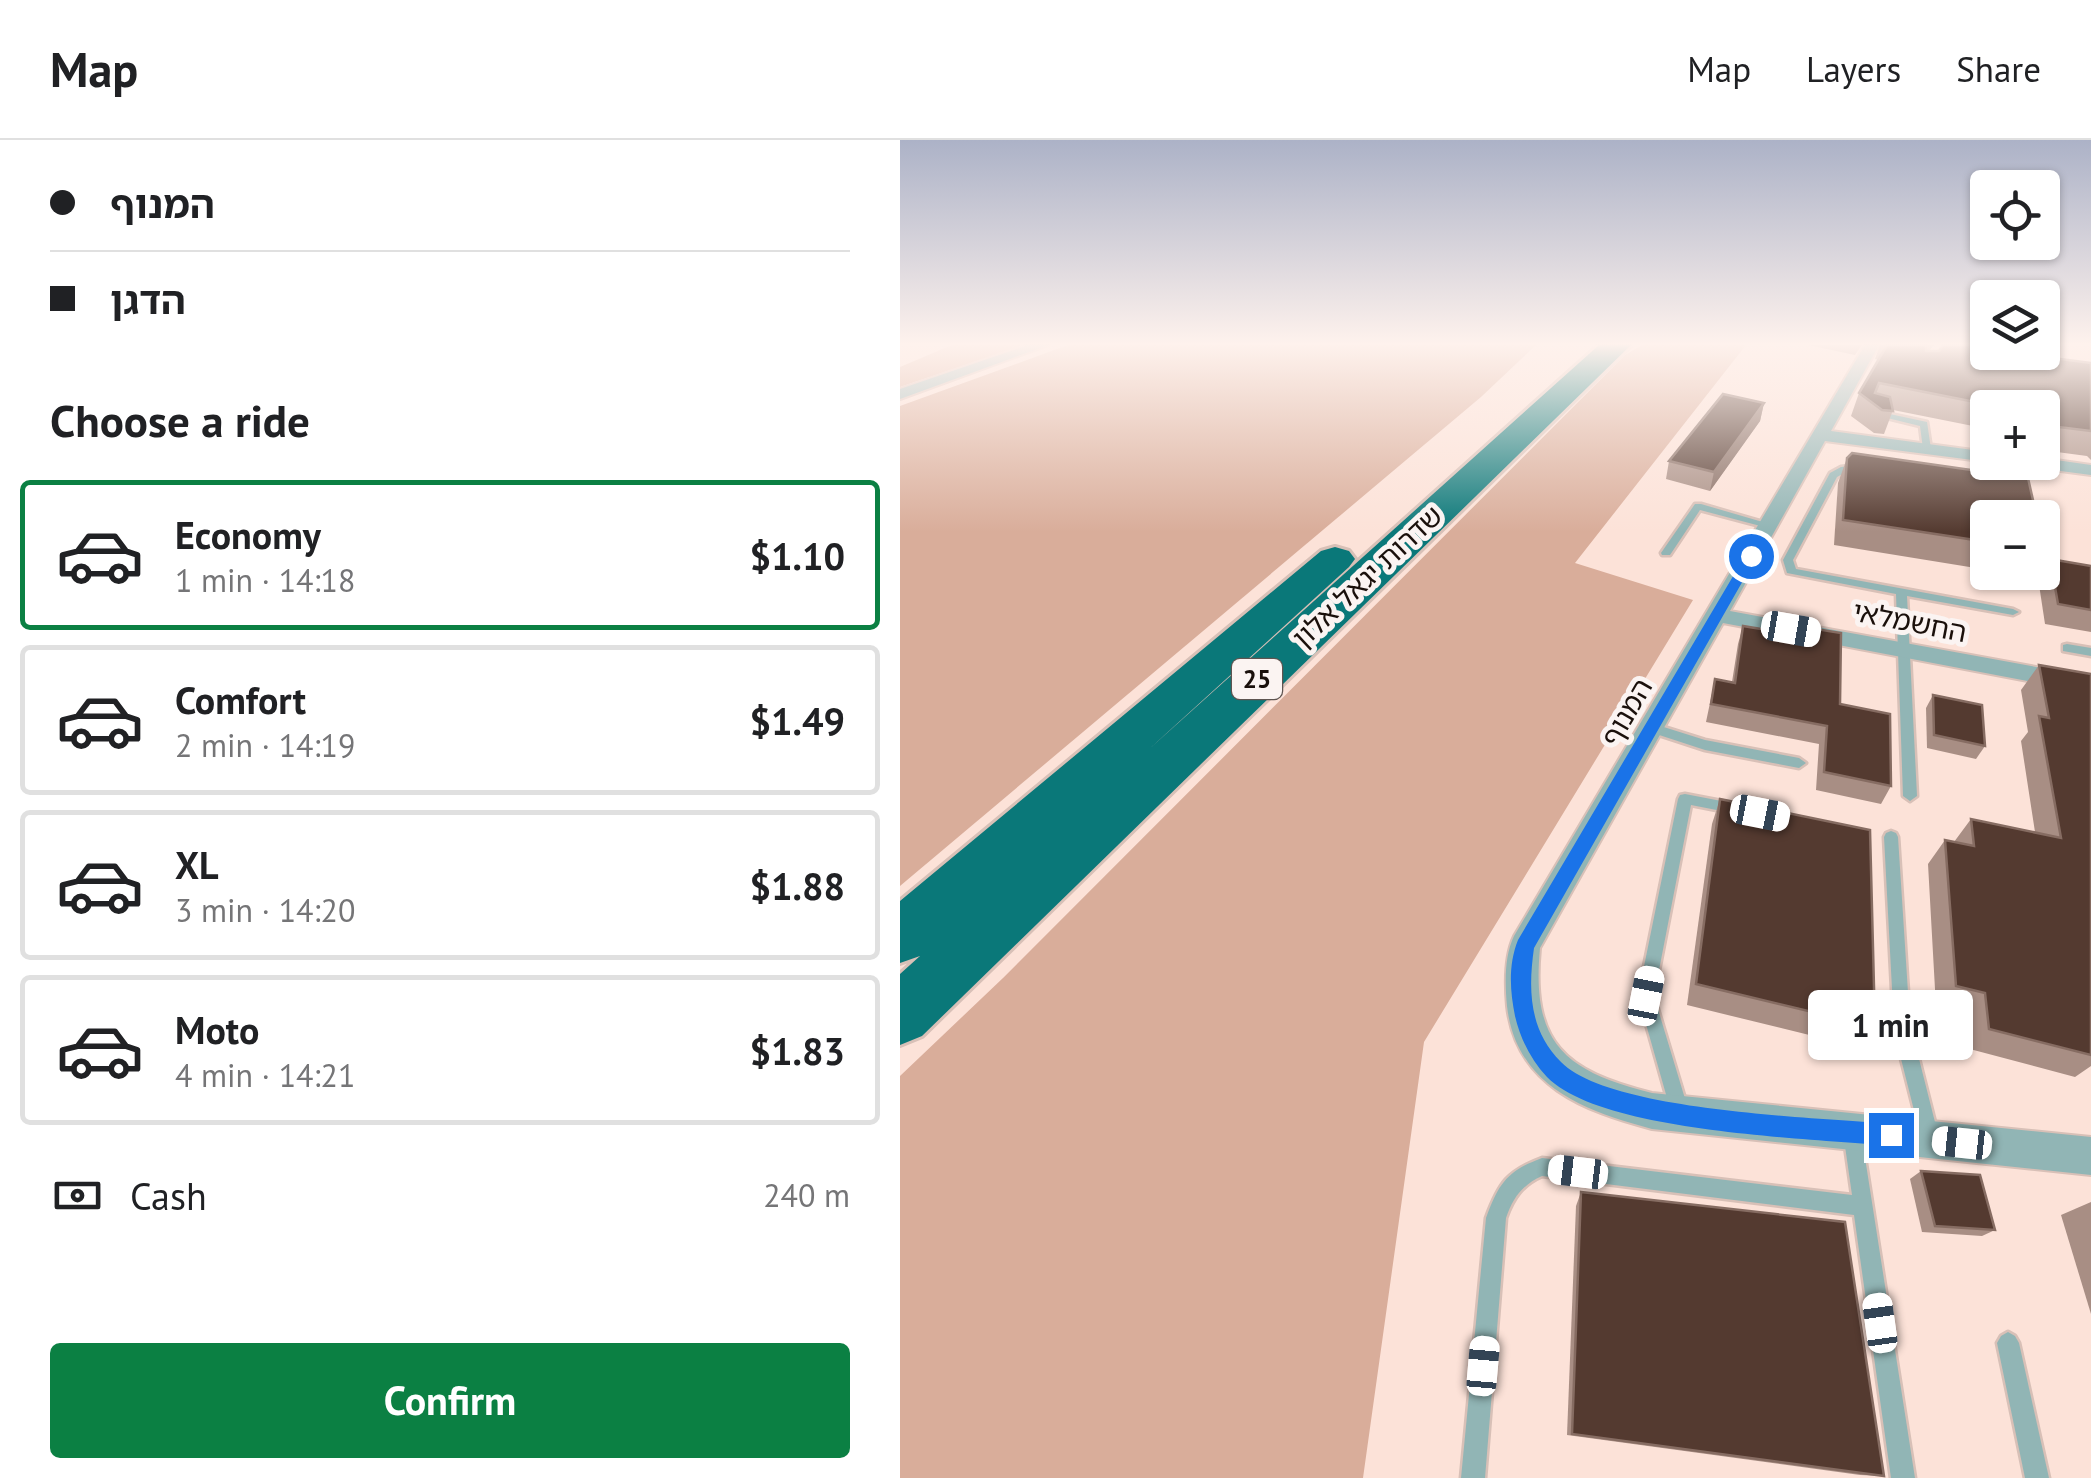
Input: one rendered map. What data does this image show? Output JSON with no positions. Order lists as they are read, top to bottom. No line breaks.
{"streets":{"highway":["שדרות יגאל אלון","25"],"street":["החשמלאי","המנוף"]},"crossings":[["החשמלאי","המנוף"]],"page":{"header":"Map","nav":["Map","Layers","Share"],"banner":["המנוף","הדגן"],"map_buttons":["+","−"],"heading":"Choose a ride","list":[{"name":"Economy","note":"1 min · 14:18","value":"$1.10"},{"name":"Comfort","note":"2 min · 14:19","value":"$1.49"},{"name":"XL","note":"3 min · 14:20","value":"$1.88"},{"name":"Moto","note":"4 min · 14:21","value":"$1.83"}],"bubble":"1 min","pay":["Cash","240 m"],"buttons":"Confirm"}}
